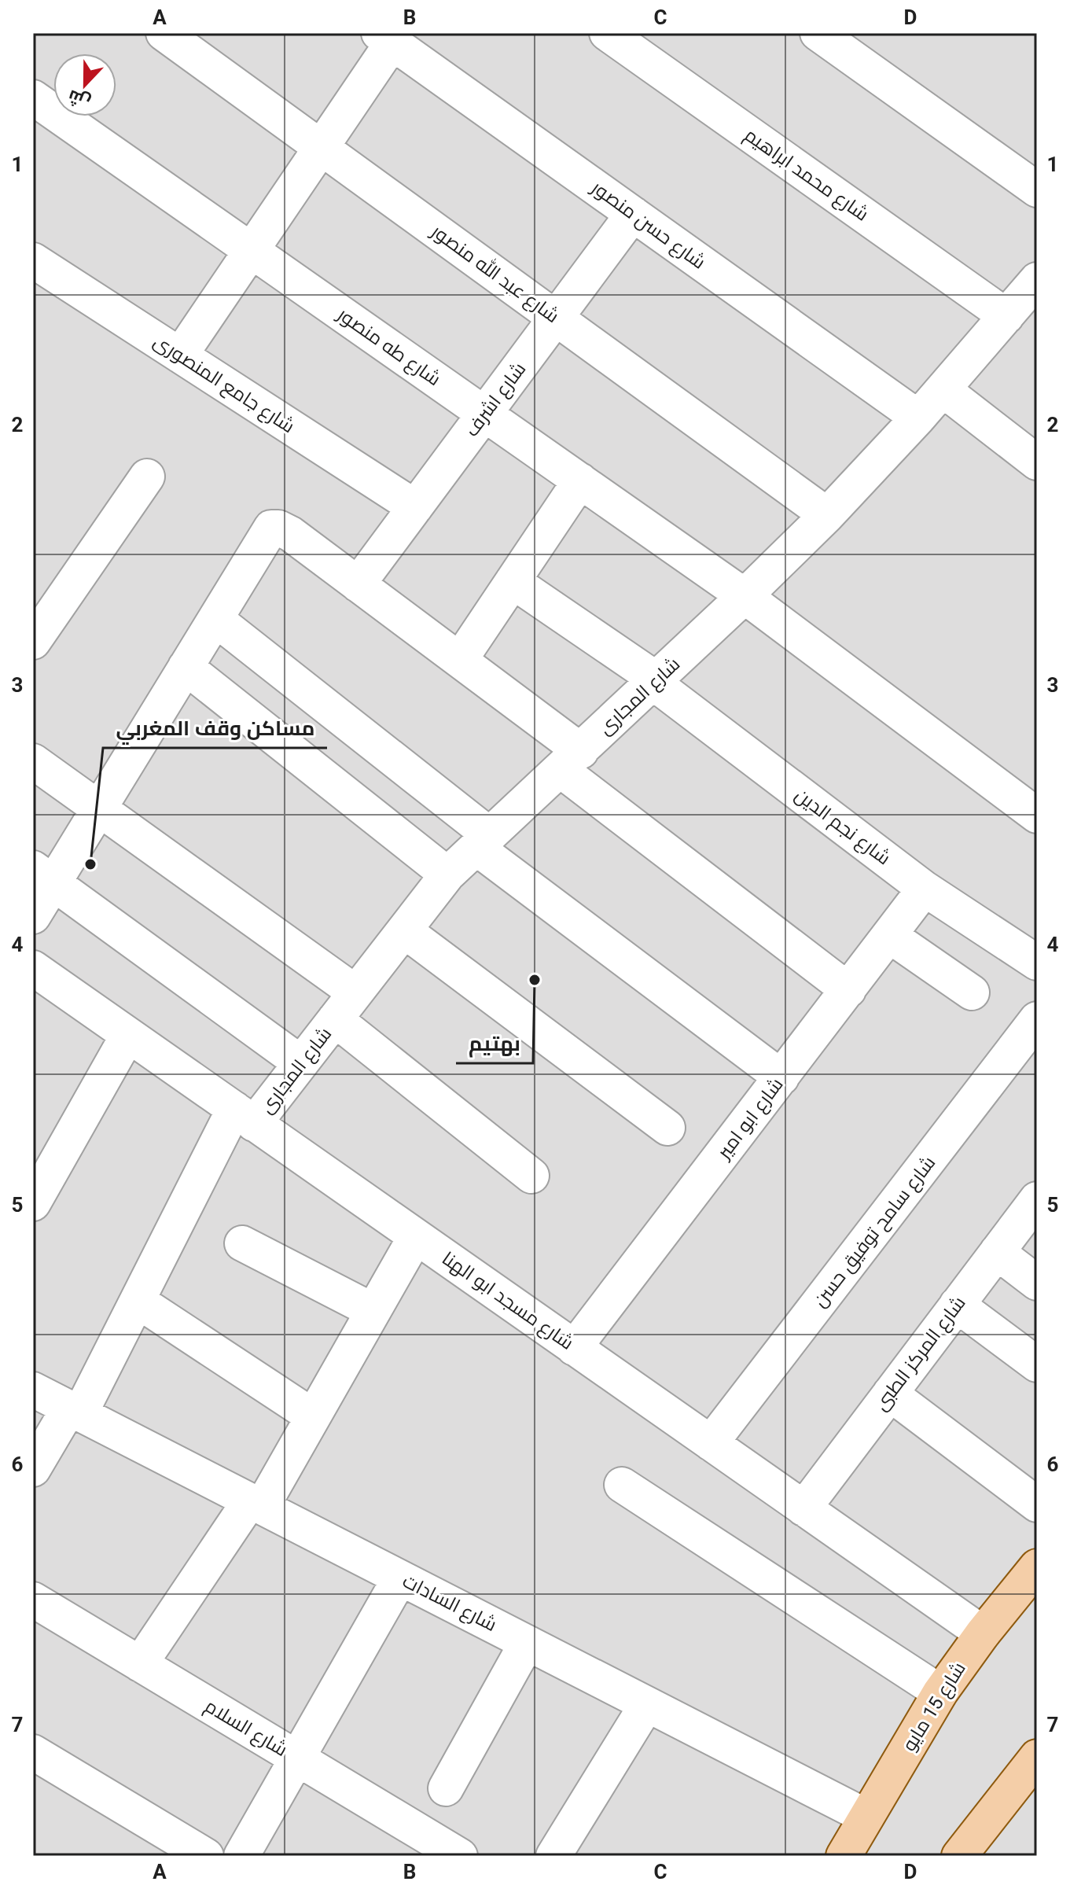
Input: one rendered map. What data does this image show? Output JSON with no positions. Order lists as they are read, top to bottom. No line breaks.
{"streets":{"main road":["شارع 15 مايو"],"street":["شارع محمد ابراهيم","شارع حسن منصور","شارع عبد الله منصور","شارع طه منصور","شارع جامع المنصورى","شارع اشرف","شارع المجارى","شارع نجم الدين","شارع ابو امير","شارع سامح توفيق حسن","شارع مسجد ابو الهنا","شارع المركز الطبى","شارع السادات","شارع السلام"]},"crossings":[["شارع محمد ابراهيم","شارع المجارى"],["شارع حسن منصور","شارع اشرف"],["شارع حسن منصور","شارع المجارى"],["شارع عبد الله منصور","شارع اشرف"],["شارع عبد الله منصور","شارع المجارى"],["شارع طه منصور","شارع اشرف"],["شارع طه منصور","شارع المجارى"],["شارع جامع المنصورى","شارع اشرف"],["شارع المجارى","شارع نجم الدين"],["شارع المجارى","شارع مسجد ابو الهنا"],["شارع المجارى","شارع السادات"],["شارع نجم الدين","شارع ابو امير"],["شارع ابو امير","شارع مسجد ابو الهنا"],["شارع سامح توفيق حسن","شارع مسجد ابو الهنا"],["شارع مسجد ابو الهنا","شارع المركز الطبى"],["شارع مسجد ابو الهنا","شارع 15 مايو"],["شارع السادات","شارع 15 مايو"]],"places":["مساكن وقف المغربي","بهتيم"],"north":"bottom","grid":{"columns":["A","B","C","D"],"rows":["1","2","3","4","5","6","7"]}}
